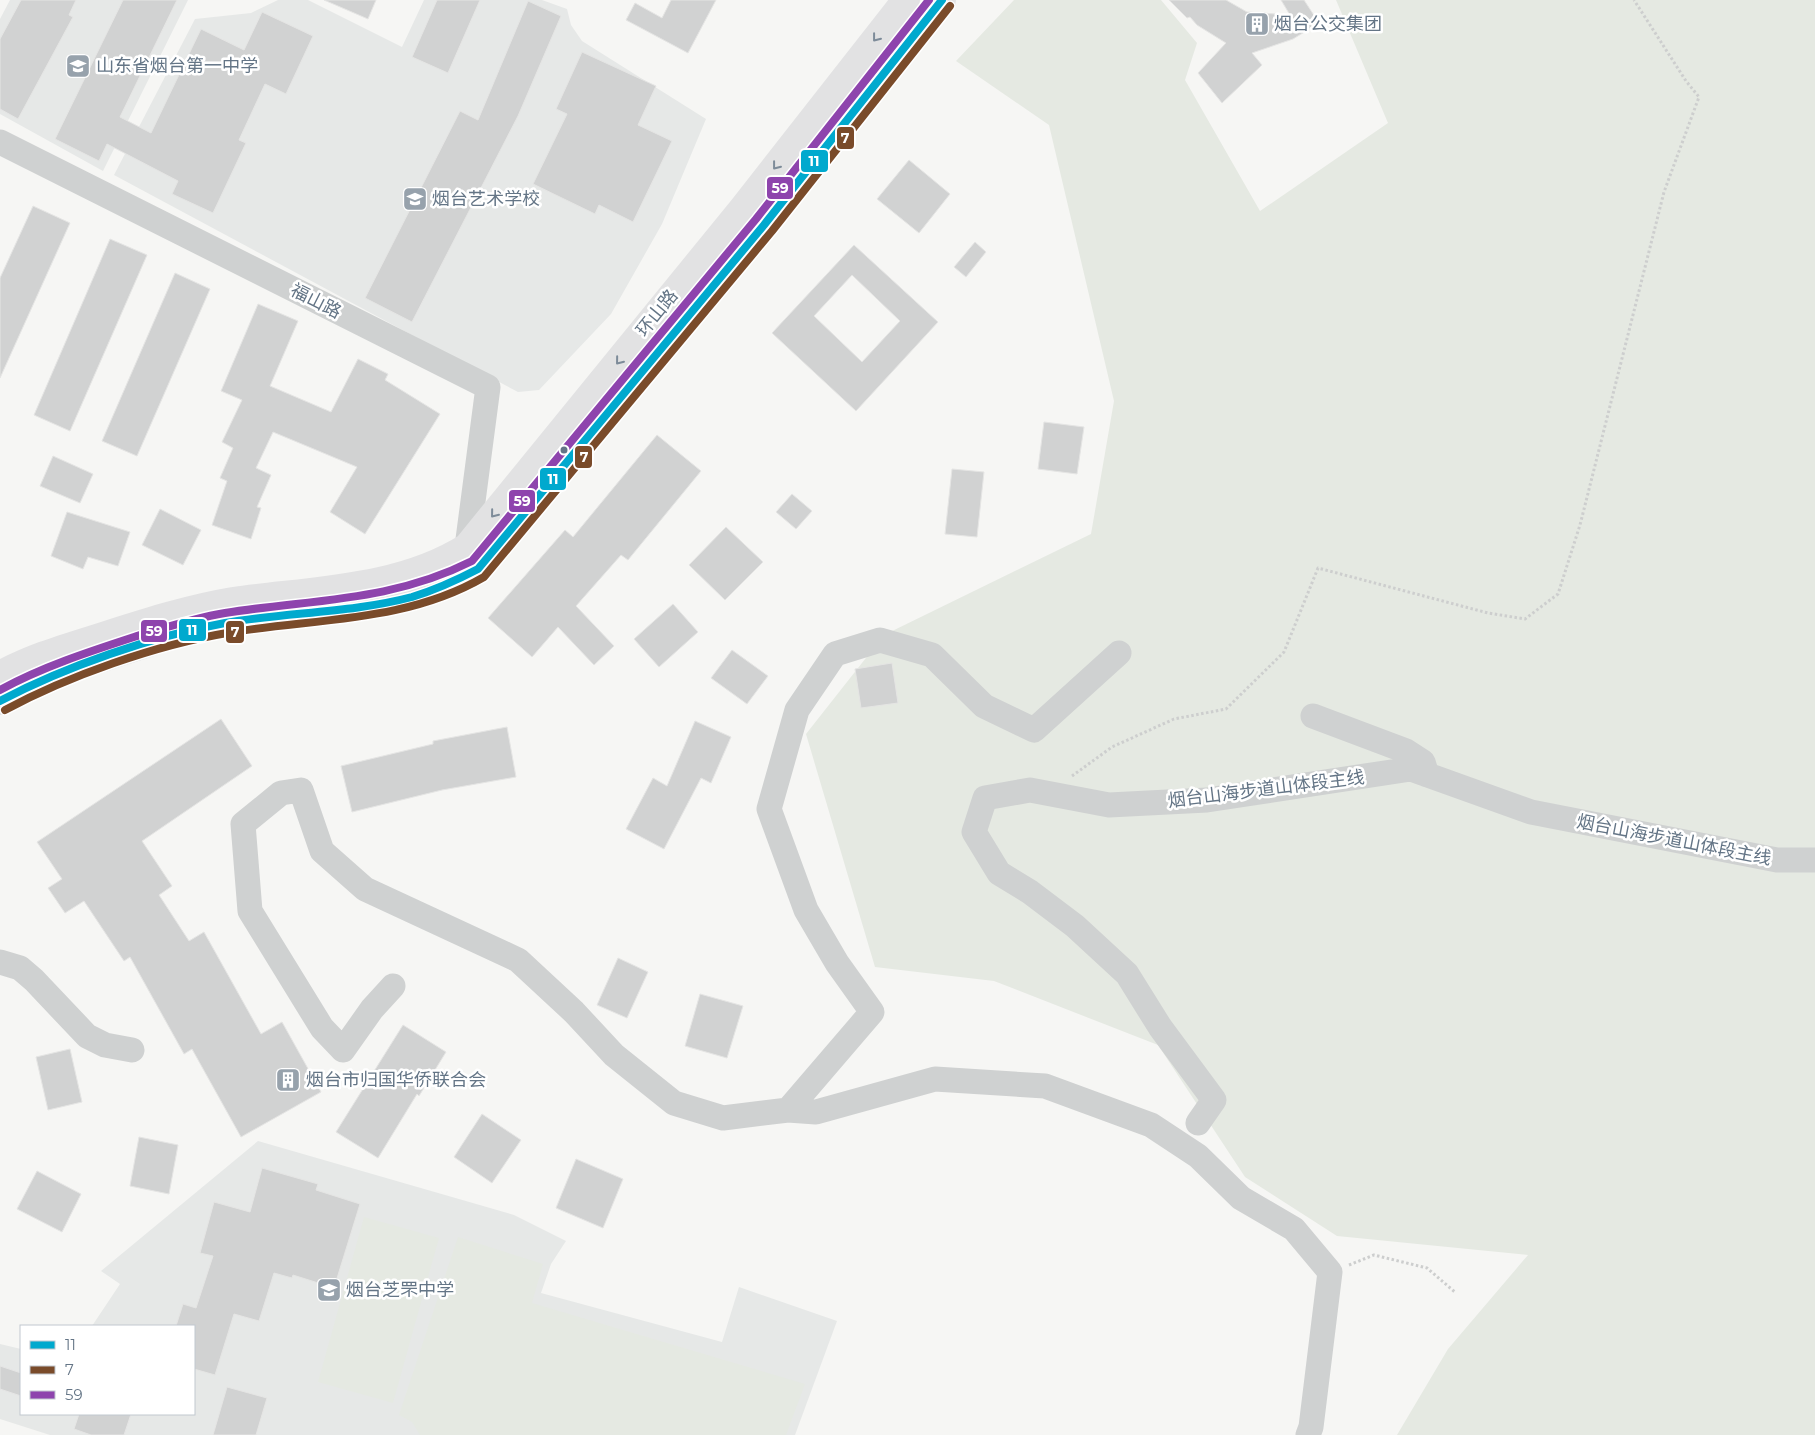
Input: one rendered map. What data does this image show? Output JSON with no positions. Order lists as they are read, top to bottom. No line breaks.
{"streets":{"main road":["环山路"],"street":["福山路","烟台山海步道山体段主线"]},"crossings":[["福山路","环山路"]],"places":{"building":["烟台公交集团","烟台市归国华侨联合会"],"school or university":["山东省烟台第一中学","烟台艺术学校","烟台芝罘中学"]},"lines":["transit line 11","transit line 59","transit line 7"],"legend":["11","7","59"]}
